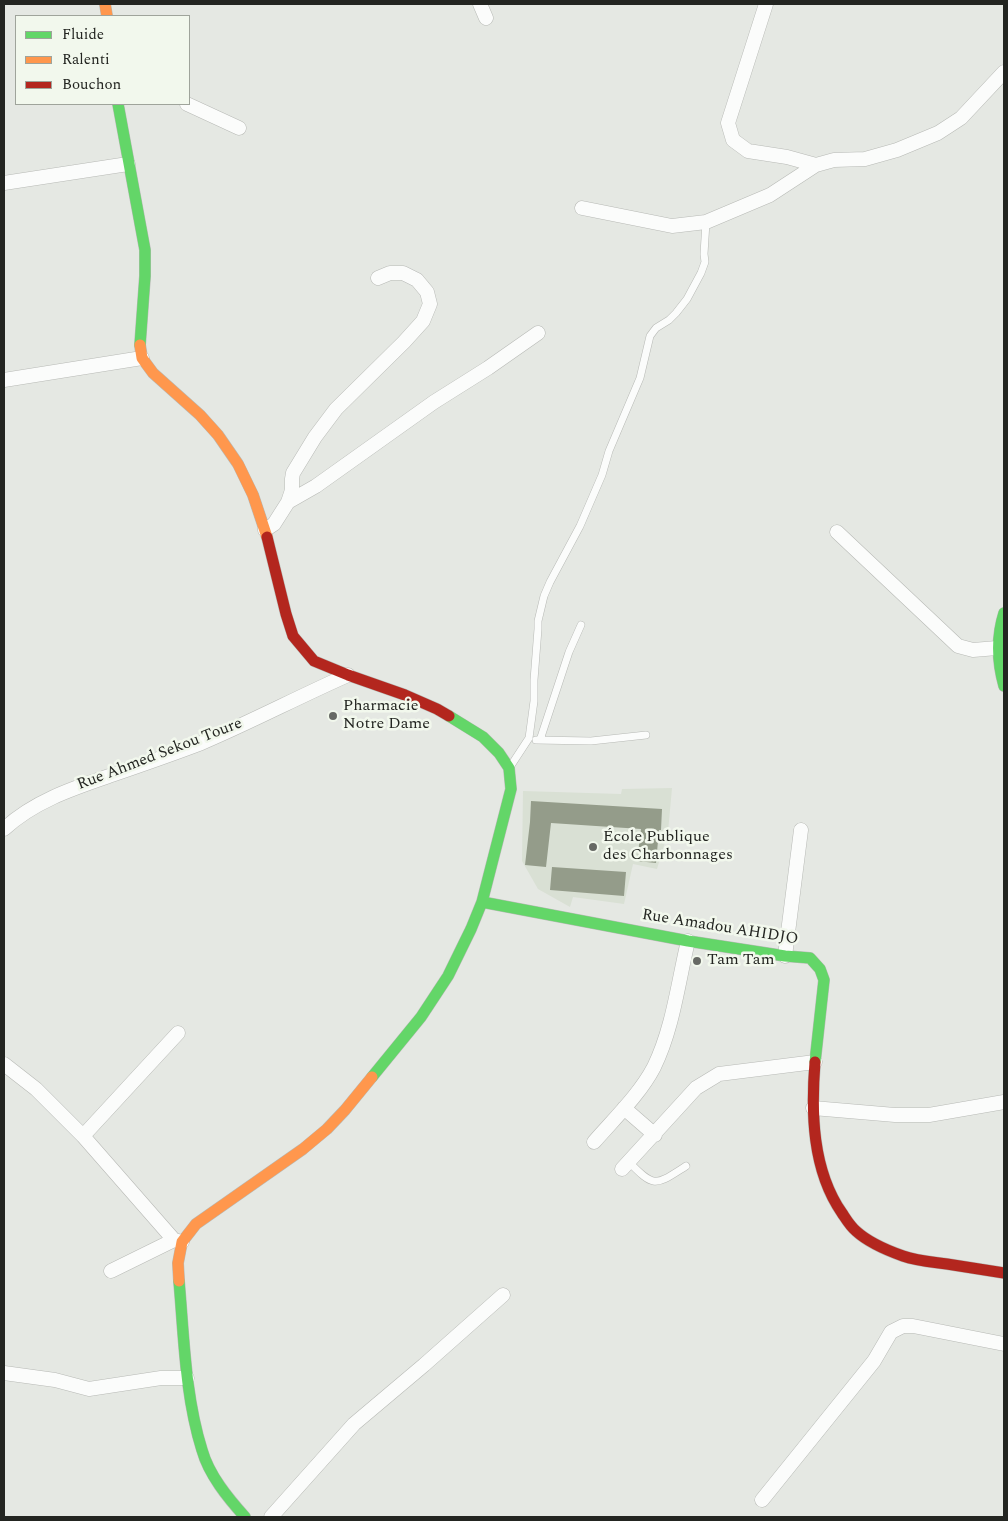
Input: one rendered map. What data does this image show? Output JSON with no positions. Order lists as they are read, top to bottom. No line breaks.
{"streets":{"street":["Rue Ahmed Sekou Toure","Rue Amadou AHIDJO"]},"places":["Pharmacie Notre Dame","École Publique des Charbonnages","Tam Tam"],"legend":["Fluide","Ralenti","Bouchon"]}
